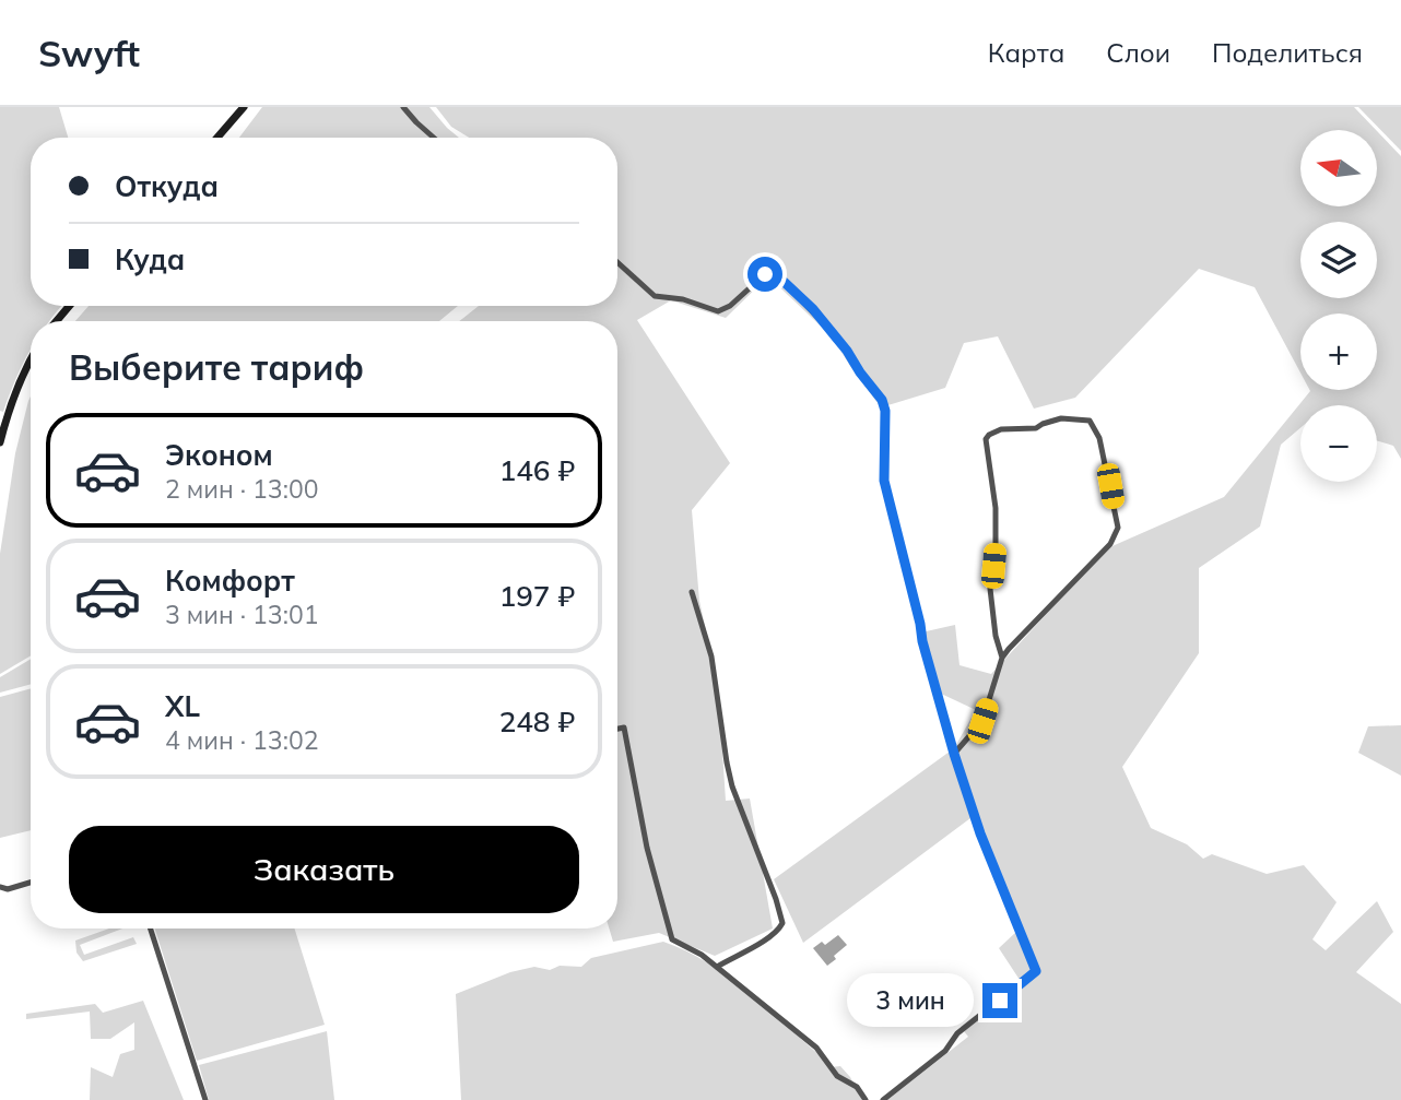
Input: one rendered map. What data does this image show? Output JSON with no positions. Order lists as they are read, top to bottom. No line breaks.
{"north":"left","page":{"header":"Swyft","nav":["Карта","Слои","Поделиться"],"map_buttons":["+","−"],"banner":["Откуда","Куда"],"heading":"Выберите тариф","list":[{"name":"Эконом","note":"2 мин · 13:00","value":"146 ₽"},{"name":"Комфорт","note":"3 мин · 13:01","value":"197 ₽"},{"name":"XL","note":"4 мин · 13:02","value":"248 ₽"}],"buttons":"Заказать","bubble":"3 мин"}}
